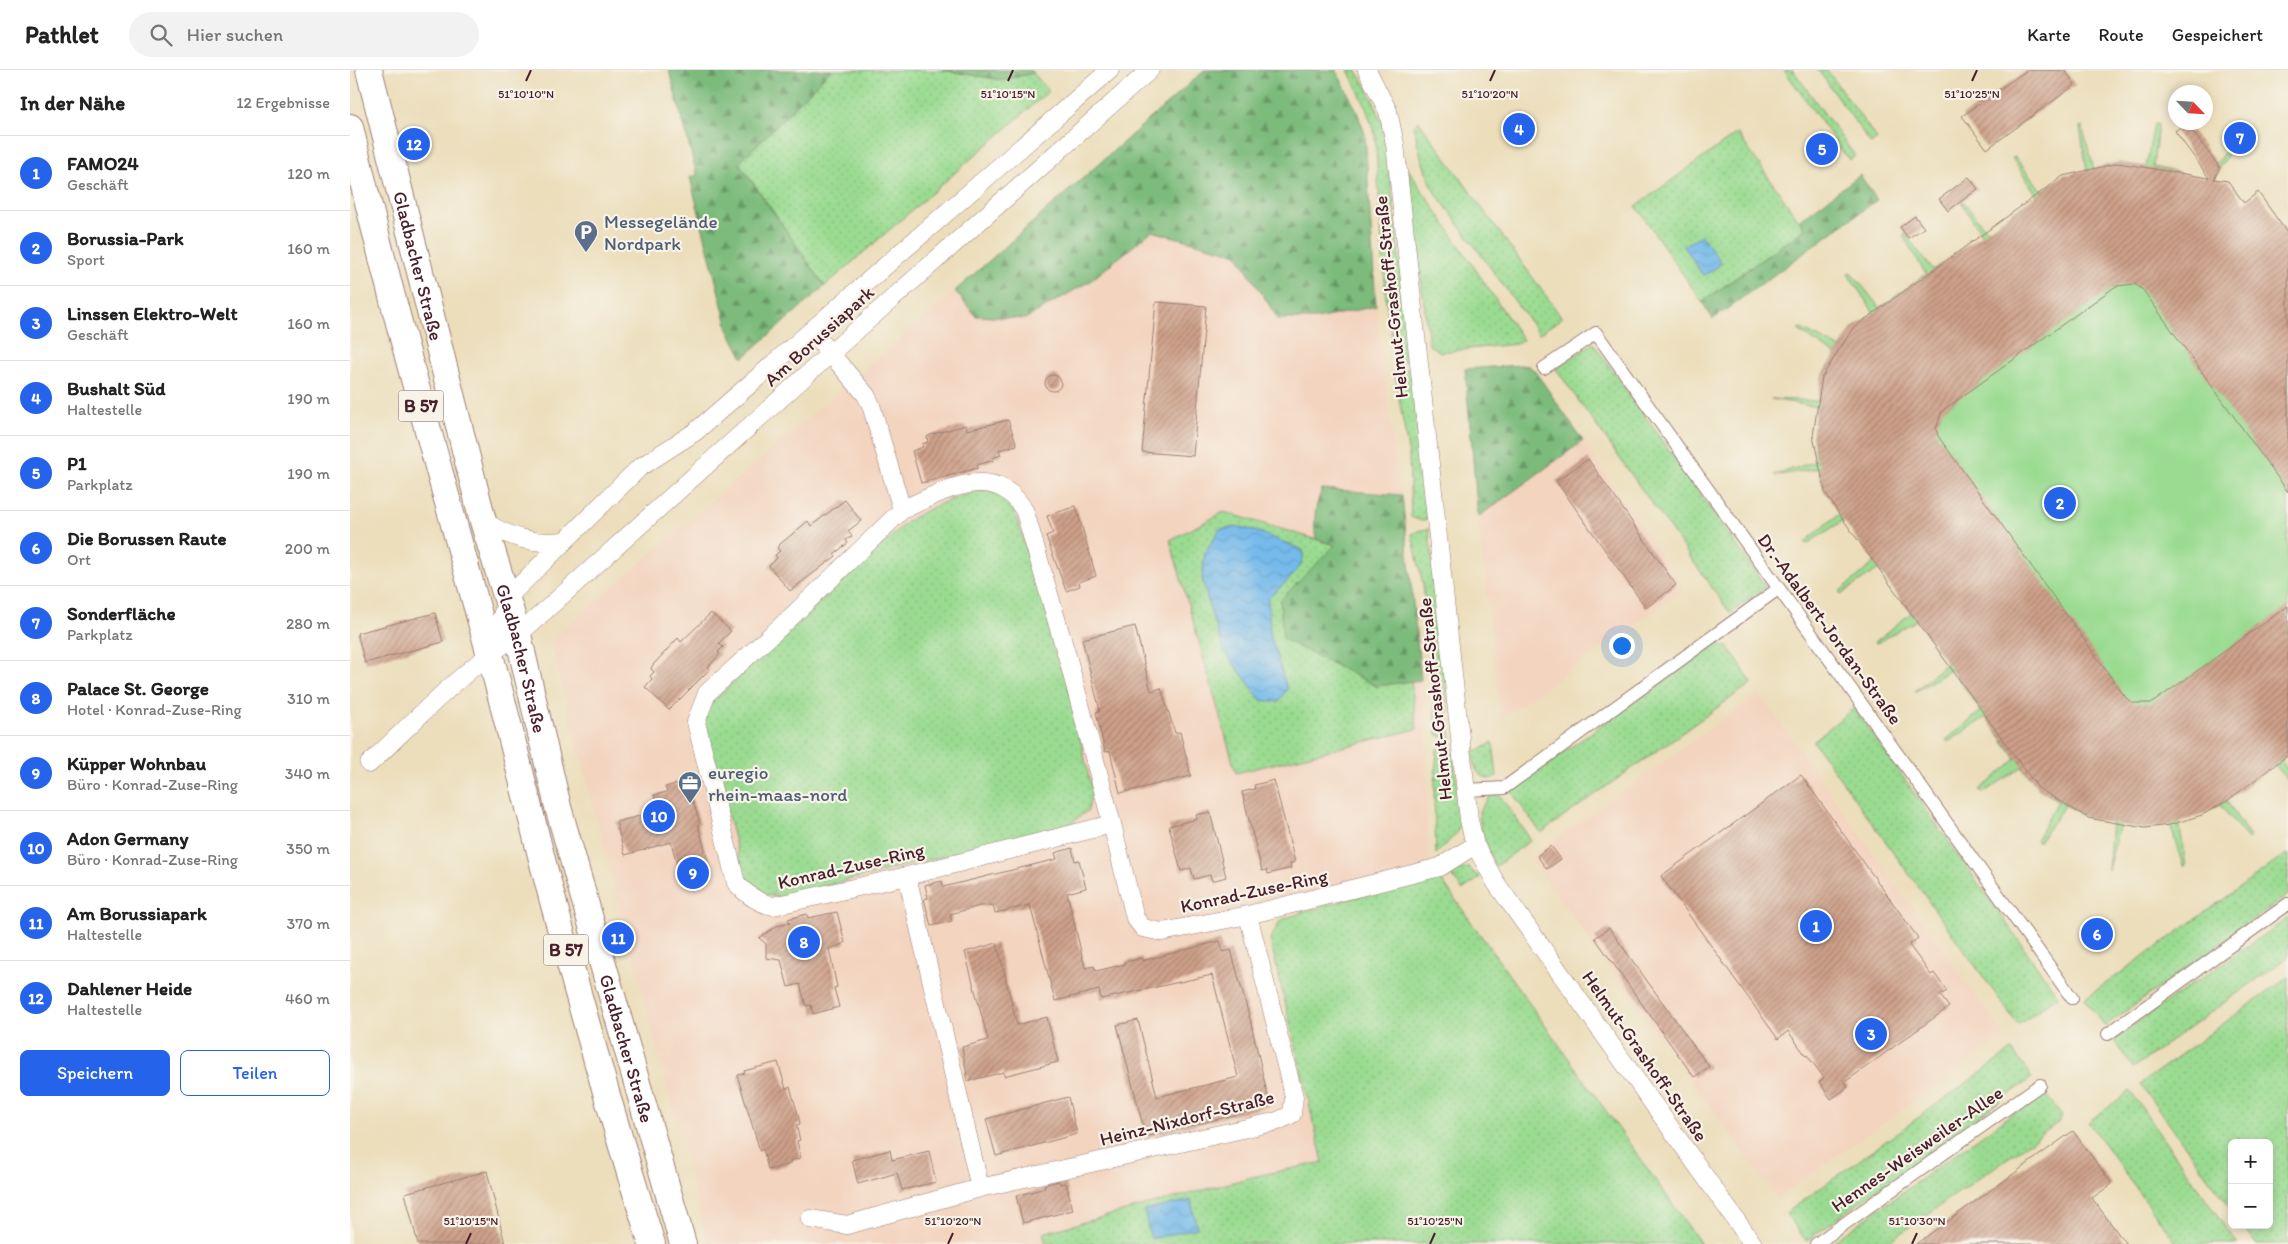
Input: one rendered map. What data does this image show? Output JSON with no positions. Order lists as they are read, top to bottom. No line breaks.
{"streets":{"main road":["Gladbacher Straße","B 57"],"street":["Helmut-Grashoff-Straße","Am Borussiapark","Dr.-Adalbert-Jordan-Straße","Konrad-Zuse-Ring","Heinz-Nixdorf-Straße","Hennes-Weisweiler-Allee"]},"crossings":[["Gladbacher Straße","Am Borussiapark"],["Helmut-Grashoff-Straße","Konrad-Zuse-Ring"],["Konrad-Zuse-Ring","Heinz-Nixdorf-Straße"]],"places":{"parking":["Messegelände Nordpark"],"office":["euregio rhein-maas-nord"]},"north":"bottom right","page":{"header":"Pathlet","search":"Hier suchen","nav":["Karte","Route","Gespeichert"],"heading":["In der Nähe","12 Ergebnisse"],"pins":["4","7","12","5","2","10","9","1","6","11","8","3"],"list":[{"mark":"1","name":"FAMO24","note":"Geschäft","value":"120 m"},{"mark":"2","name":"Borussia-Park","note":"Sport","value":"160 m"},{"mark":"3","name":"Linssen Elektro-Welt","note":"Geschäft","value":"160 m"},{"mark":"4","name":"Bushalt Süd","note":"Haltestelle","value":"190 m"},{"mark":"5","name":"P1","note":"Parkplatz","value":"190 m"},{"mark":"6","name":"Die Borussen Raute","note":"Ort","value":"200 m"},{"mark":"7","name":"Sonderfläche","note":"Parkplatz","value":"280 m"},{"mark":"8","name":"Palace St. George","note":"Hotel · Konrad-Zuse-Ring","value":"310 m"},{"mark":"9","name":"Küpper Wohnbau","note":"Büro · Konrad-Zuse-Ring","value":"340 m"},{"mark":"10","name":"Adon Germany","note":"Büro · Konrad-Zuse-Ring","value":"350 m"},{"mark":"11","name":"Am Borussiapark","note":"Haltestelle","value":"370 m"},{"mark":"12","name":"Dahlener Heide","note":"Haltestelle","value":"460 m"}],"buttons":["Speichern","Teilen"],"map_buttons":["+","−"]},"coordinates":["51°10'10\"N","51°10'15\"N","51°10'20\"N","51°10'25\"N","51°10'30\"N"]}
